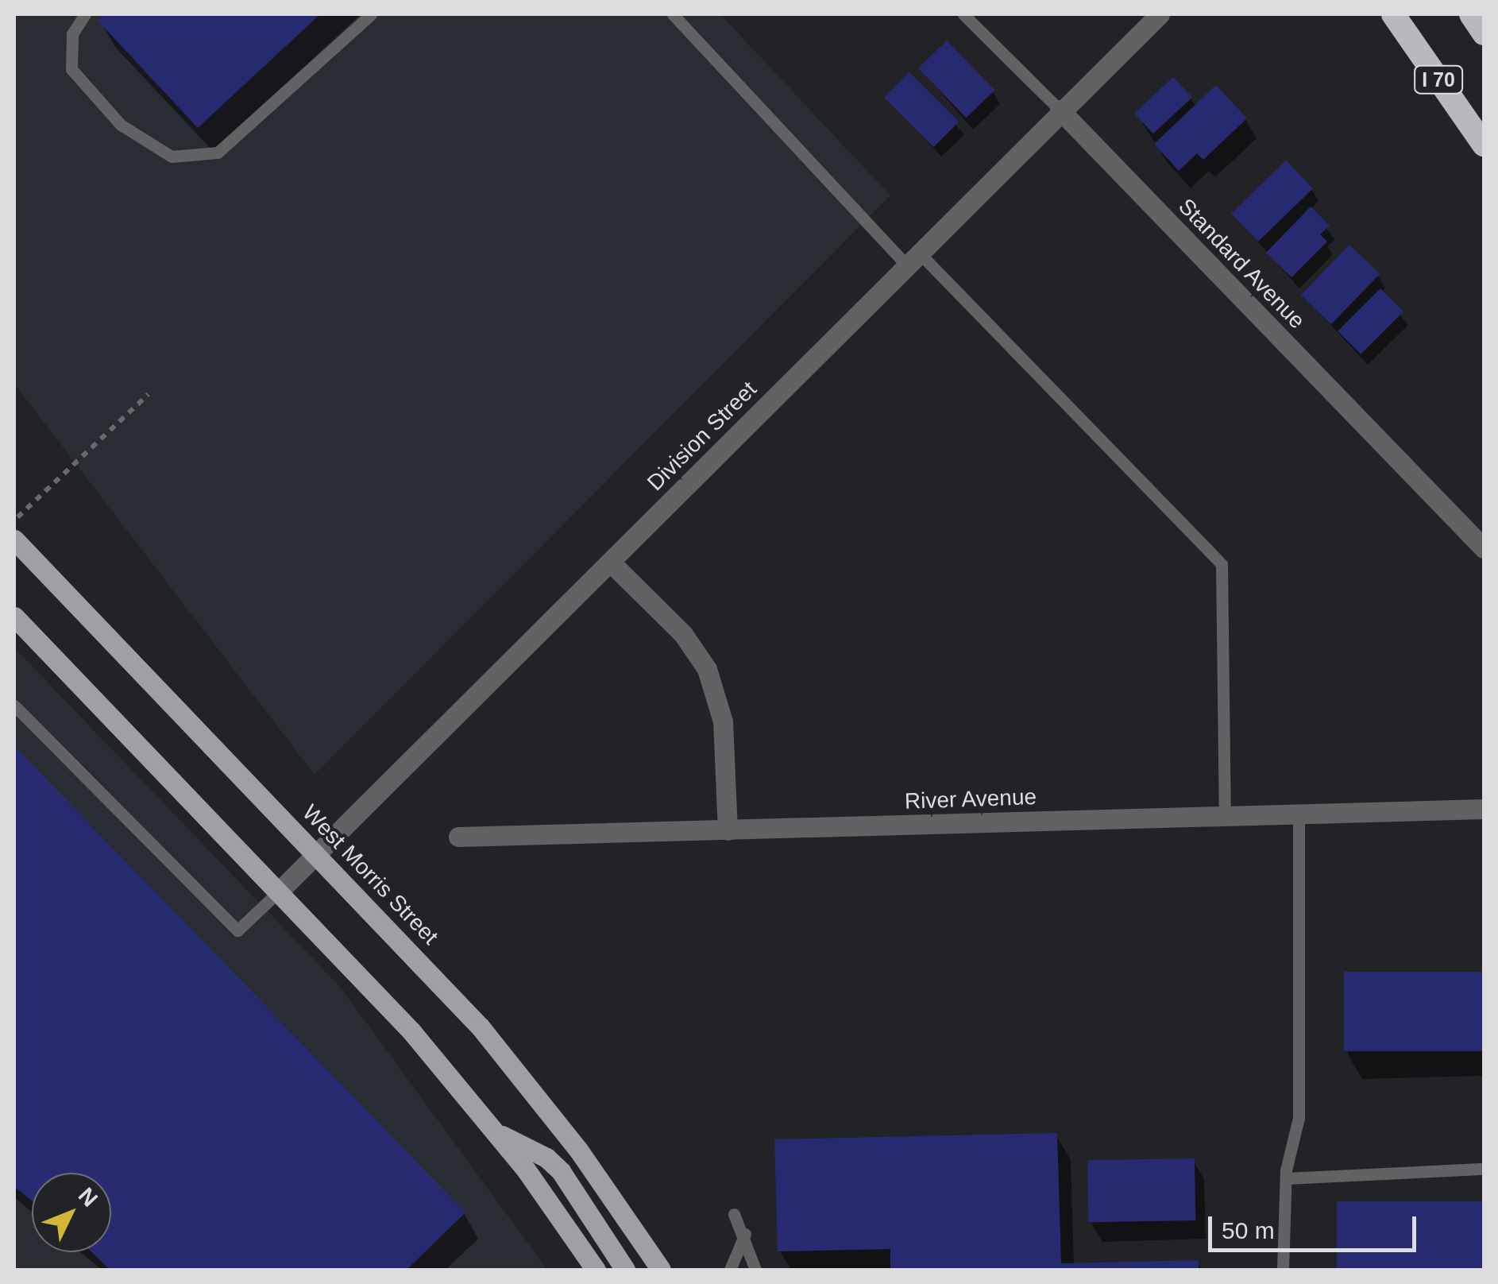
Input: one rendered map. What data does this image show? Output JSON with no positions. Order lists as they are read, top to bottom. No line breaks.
{"streets":{"highway":["I 70"],"main road":["West Morris Street"],"street":["Standard Avenue","Division Street","River Avenue"]},"crossings":[["Standard Avenue","Division Street"],["Division Street","West Morris Street"]],"scale_bar":"50 m","north":"top right"}
